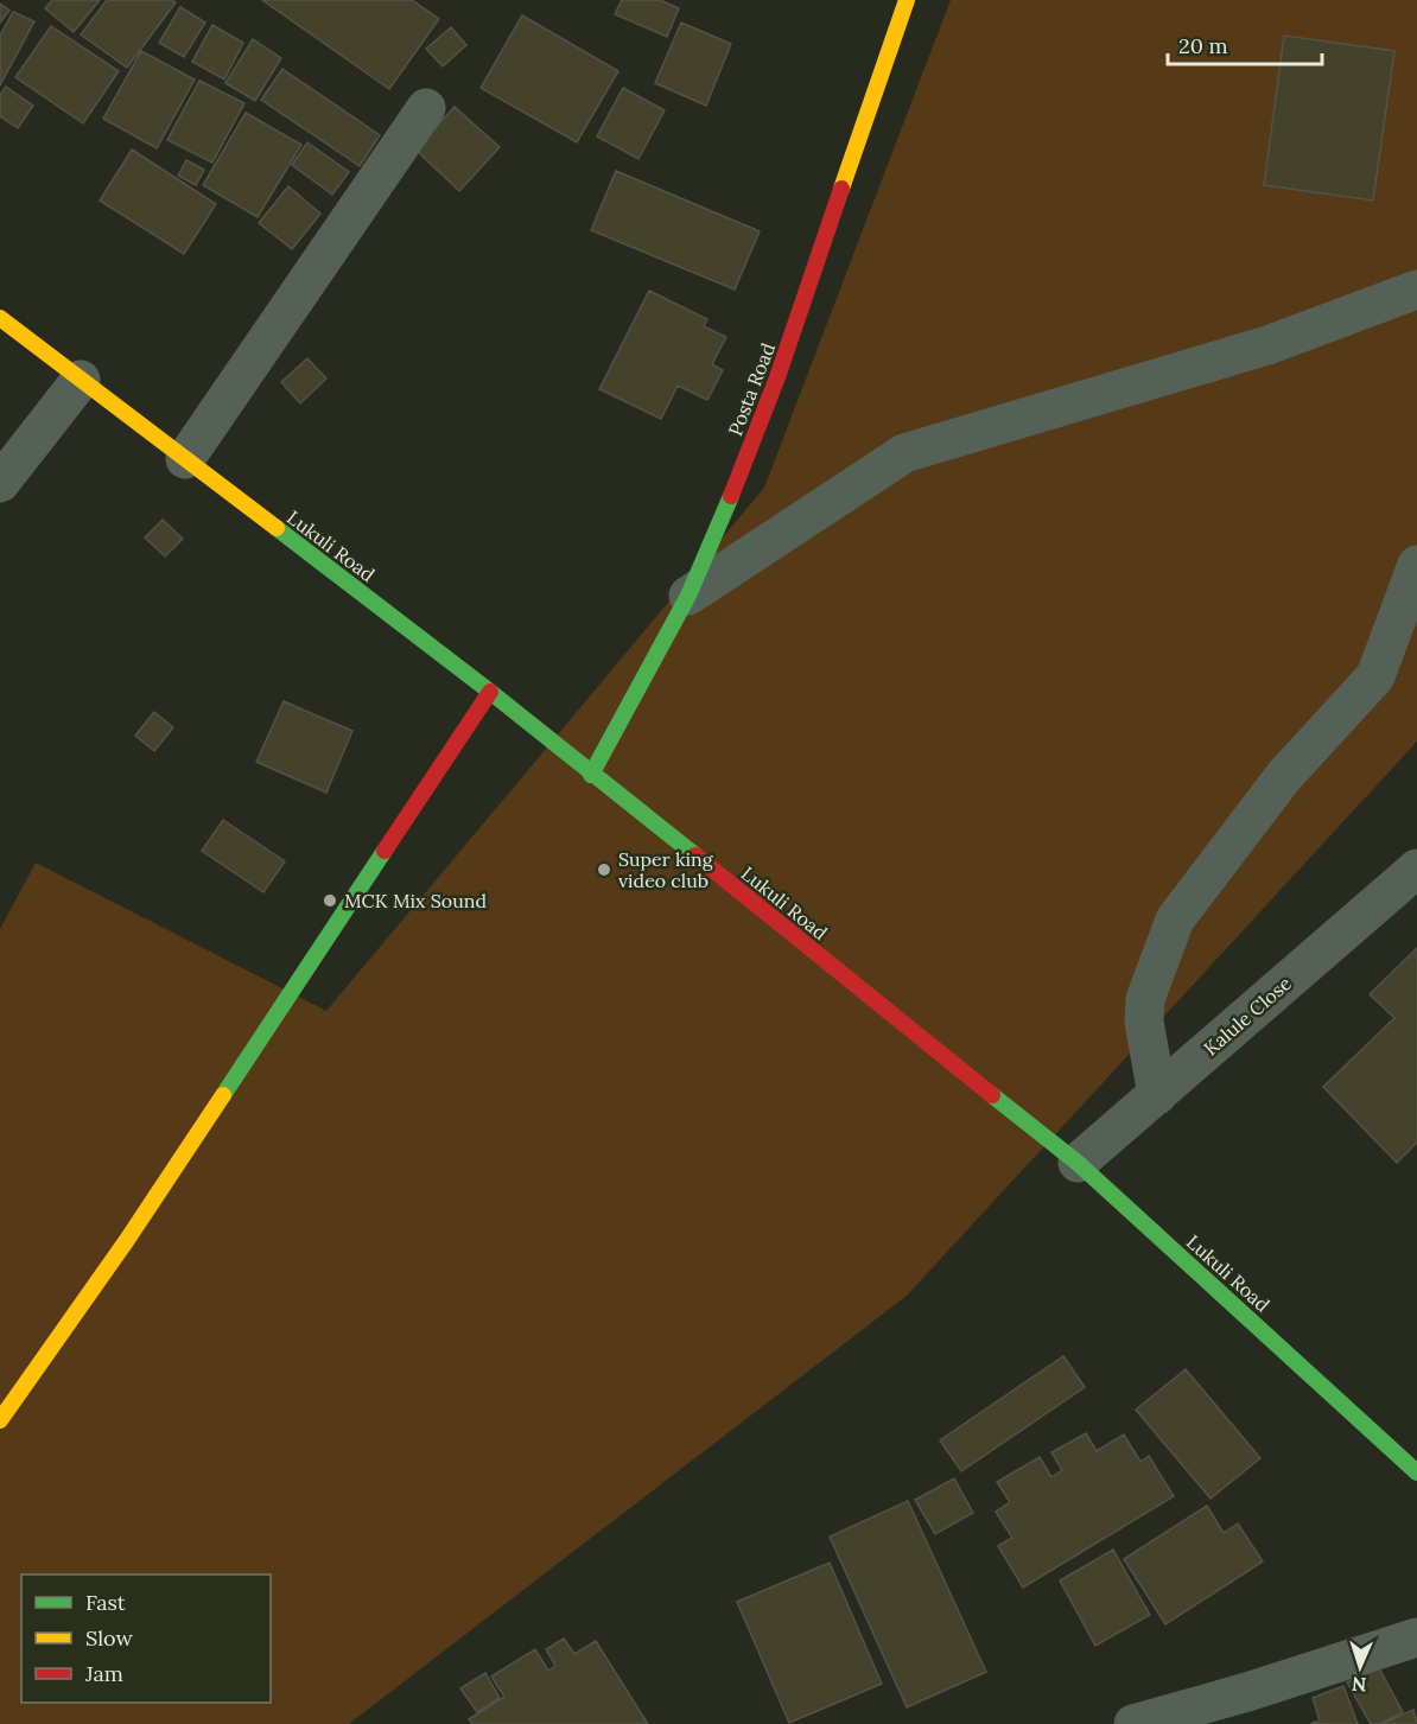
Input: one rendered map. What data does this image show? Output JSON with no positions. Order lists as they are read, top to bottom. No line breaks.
{"streets":{"street":["Posta Road","Lukuli Road","Kalule Close"]},"crossings":[["Posta Road","Lukuli Road"],["Lukuli Road","Kalule Close"]],"places":["Super king video club","MCK Mix Sound"],"legend":["Fast","Slow","Jam"],"scale_bar":"20 m","north":"bottom"}
